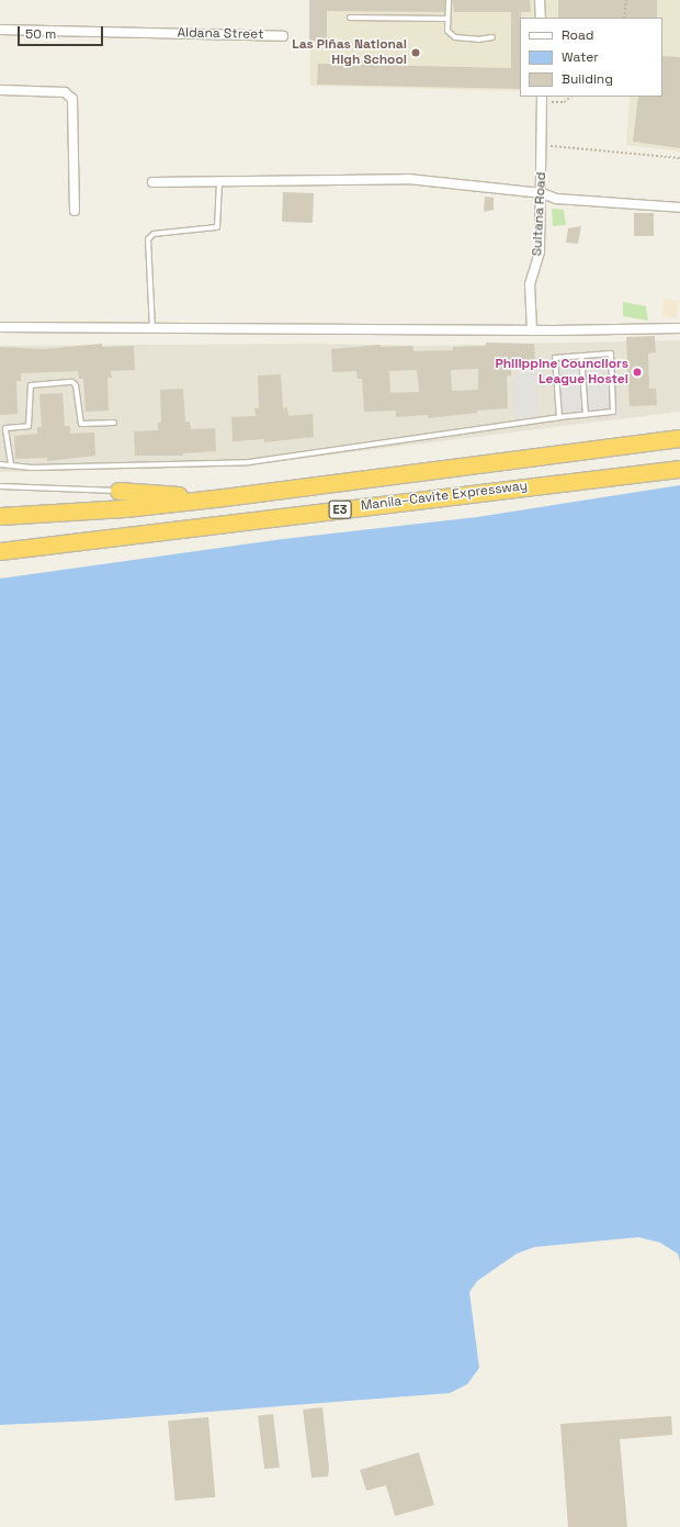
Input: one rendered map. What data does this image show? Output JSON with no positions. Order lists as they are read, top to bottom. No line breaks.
{"streets":{"highway":["Manila–Cavite Expressway","E3"],"street":["Aldana Street","Sultana Road"]},"places":["Las Piñas National HIgh School","Philippine Councilors League Hostel"],"legend":["Road","Water","Building"],"scale_bar":"50 m"}
